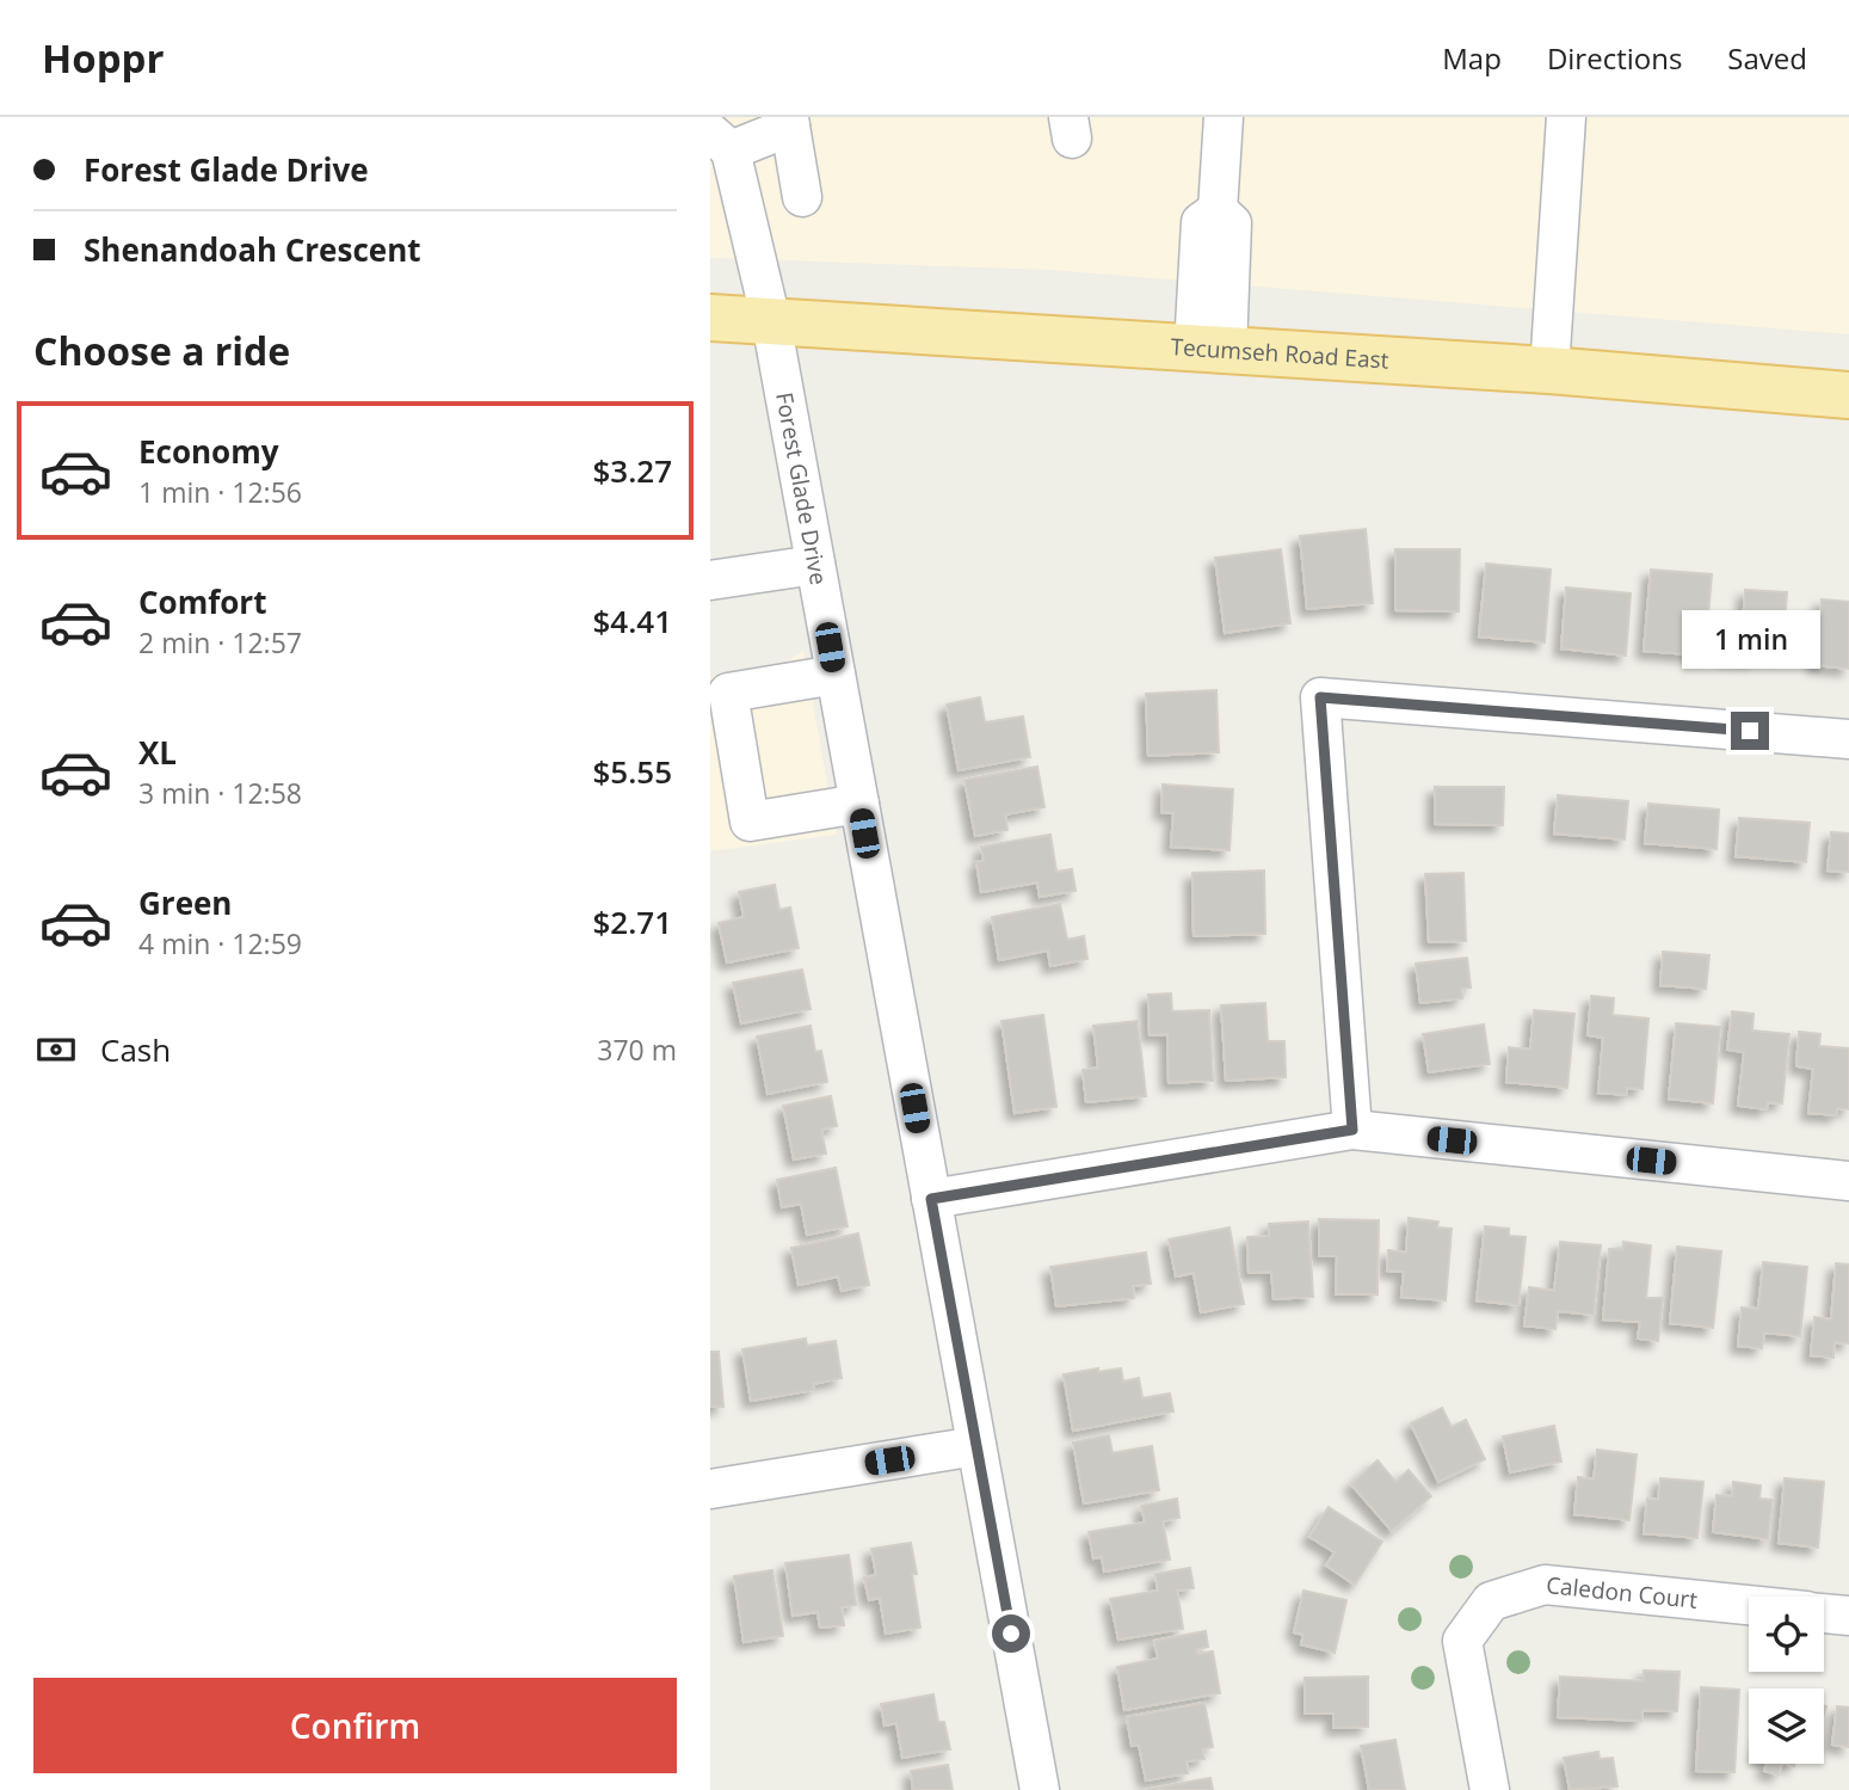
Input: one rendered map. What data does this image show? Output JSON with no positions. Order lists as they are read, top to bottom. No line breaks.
{"streets":{"main road":["Tecumseh Road East"],"street":["Forest Glade Drive","Caledon Court"]},"crossings":[["Tecumseh Road East","Forest Glade Drive"]],"page":{"header":"Hoppr","nav":["Map","Directions","Saved"],"banner":["Forest Glade Drive","Shenandoah Crescent"],"heading":"Choose a ride","list":[{"name":"Economy","note":"1 min · 12:56","value":"$3.27"},{"name":"Comfort","note":"2 min · 12:57","value":"$4.41"},{"name":"XL","note":"3 min · 12:58","value":"$5.55"},{"name":"Green","note":"4 min · 12:59","value":"$2.71"}],"bubble":"1 min","pay":["Cash","370 m"],"buttons":"Confirm"}}
